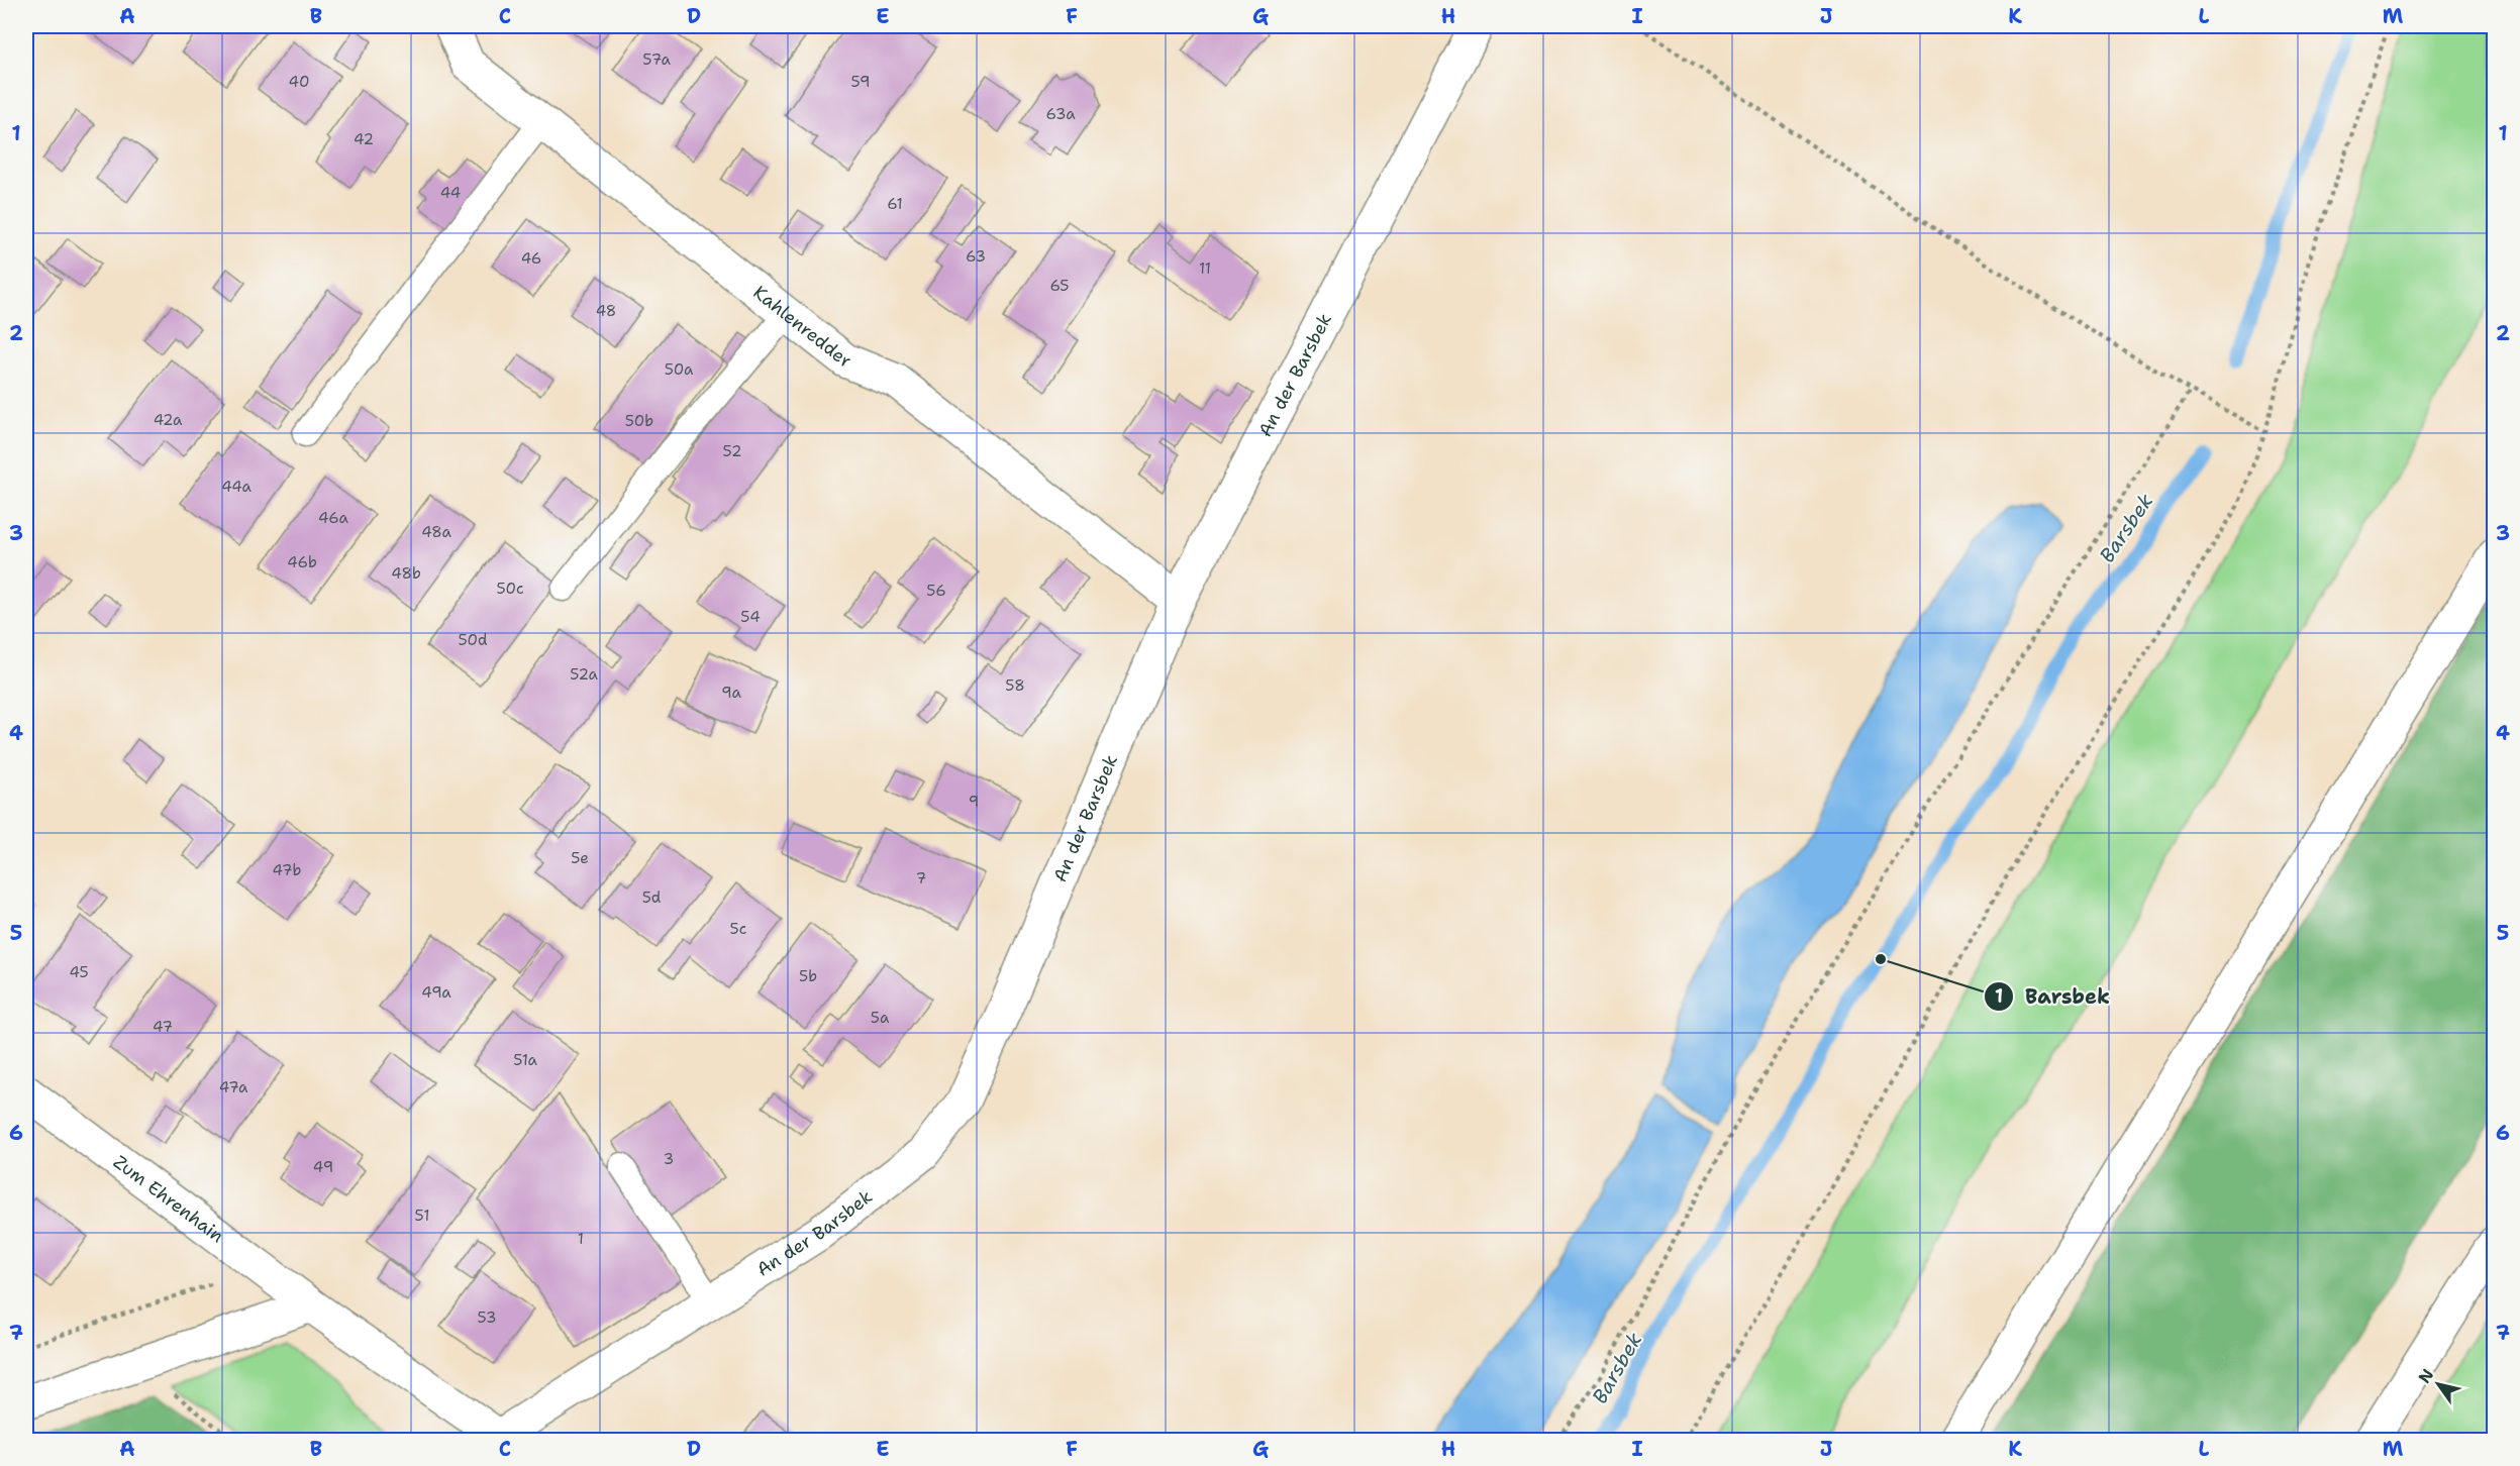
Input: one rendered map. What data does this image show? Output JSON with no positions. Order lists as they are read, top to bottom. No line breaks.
{"streets":{"main road":["Kahlenredder","An der Barsbek","Zum Ehrenhain"]},"crossings":[["Kahlenredder","An der Barsbek"],["An der Barsbek","Zum Ehrenhain"]],"water":["Barsbek"],"places":["Barsbek"],"house_numbers":["57a","40","59","63a","42","44","61","63","46","11","65","48","50a","42a","50b","52","44a","46a","48a","46b","48b","50c","56","54","50d","52a","58","9a","9","5e","47b","7","5d","5c","45","5b","49a","5a","47","51a","47a","3","49","51","1","53"],"north":"top left","grid":{"columns":["A","B","C","D","E","F","G","H","I","J","K","L","M"],"rows":["1","2","3","4","5","6","7"]}}
